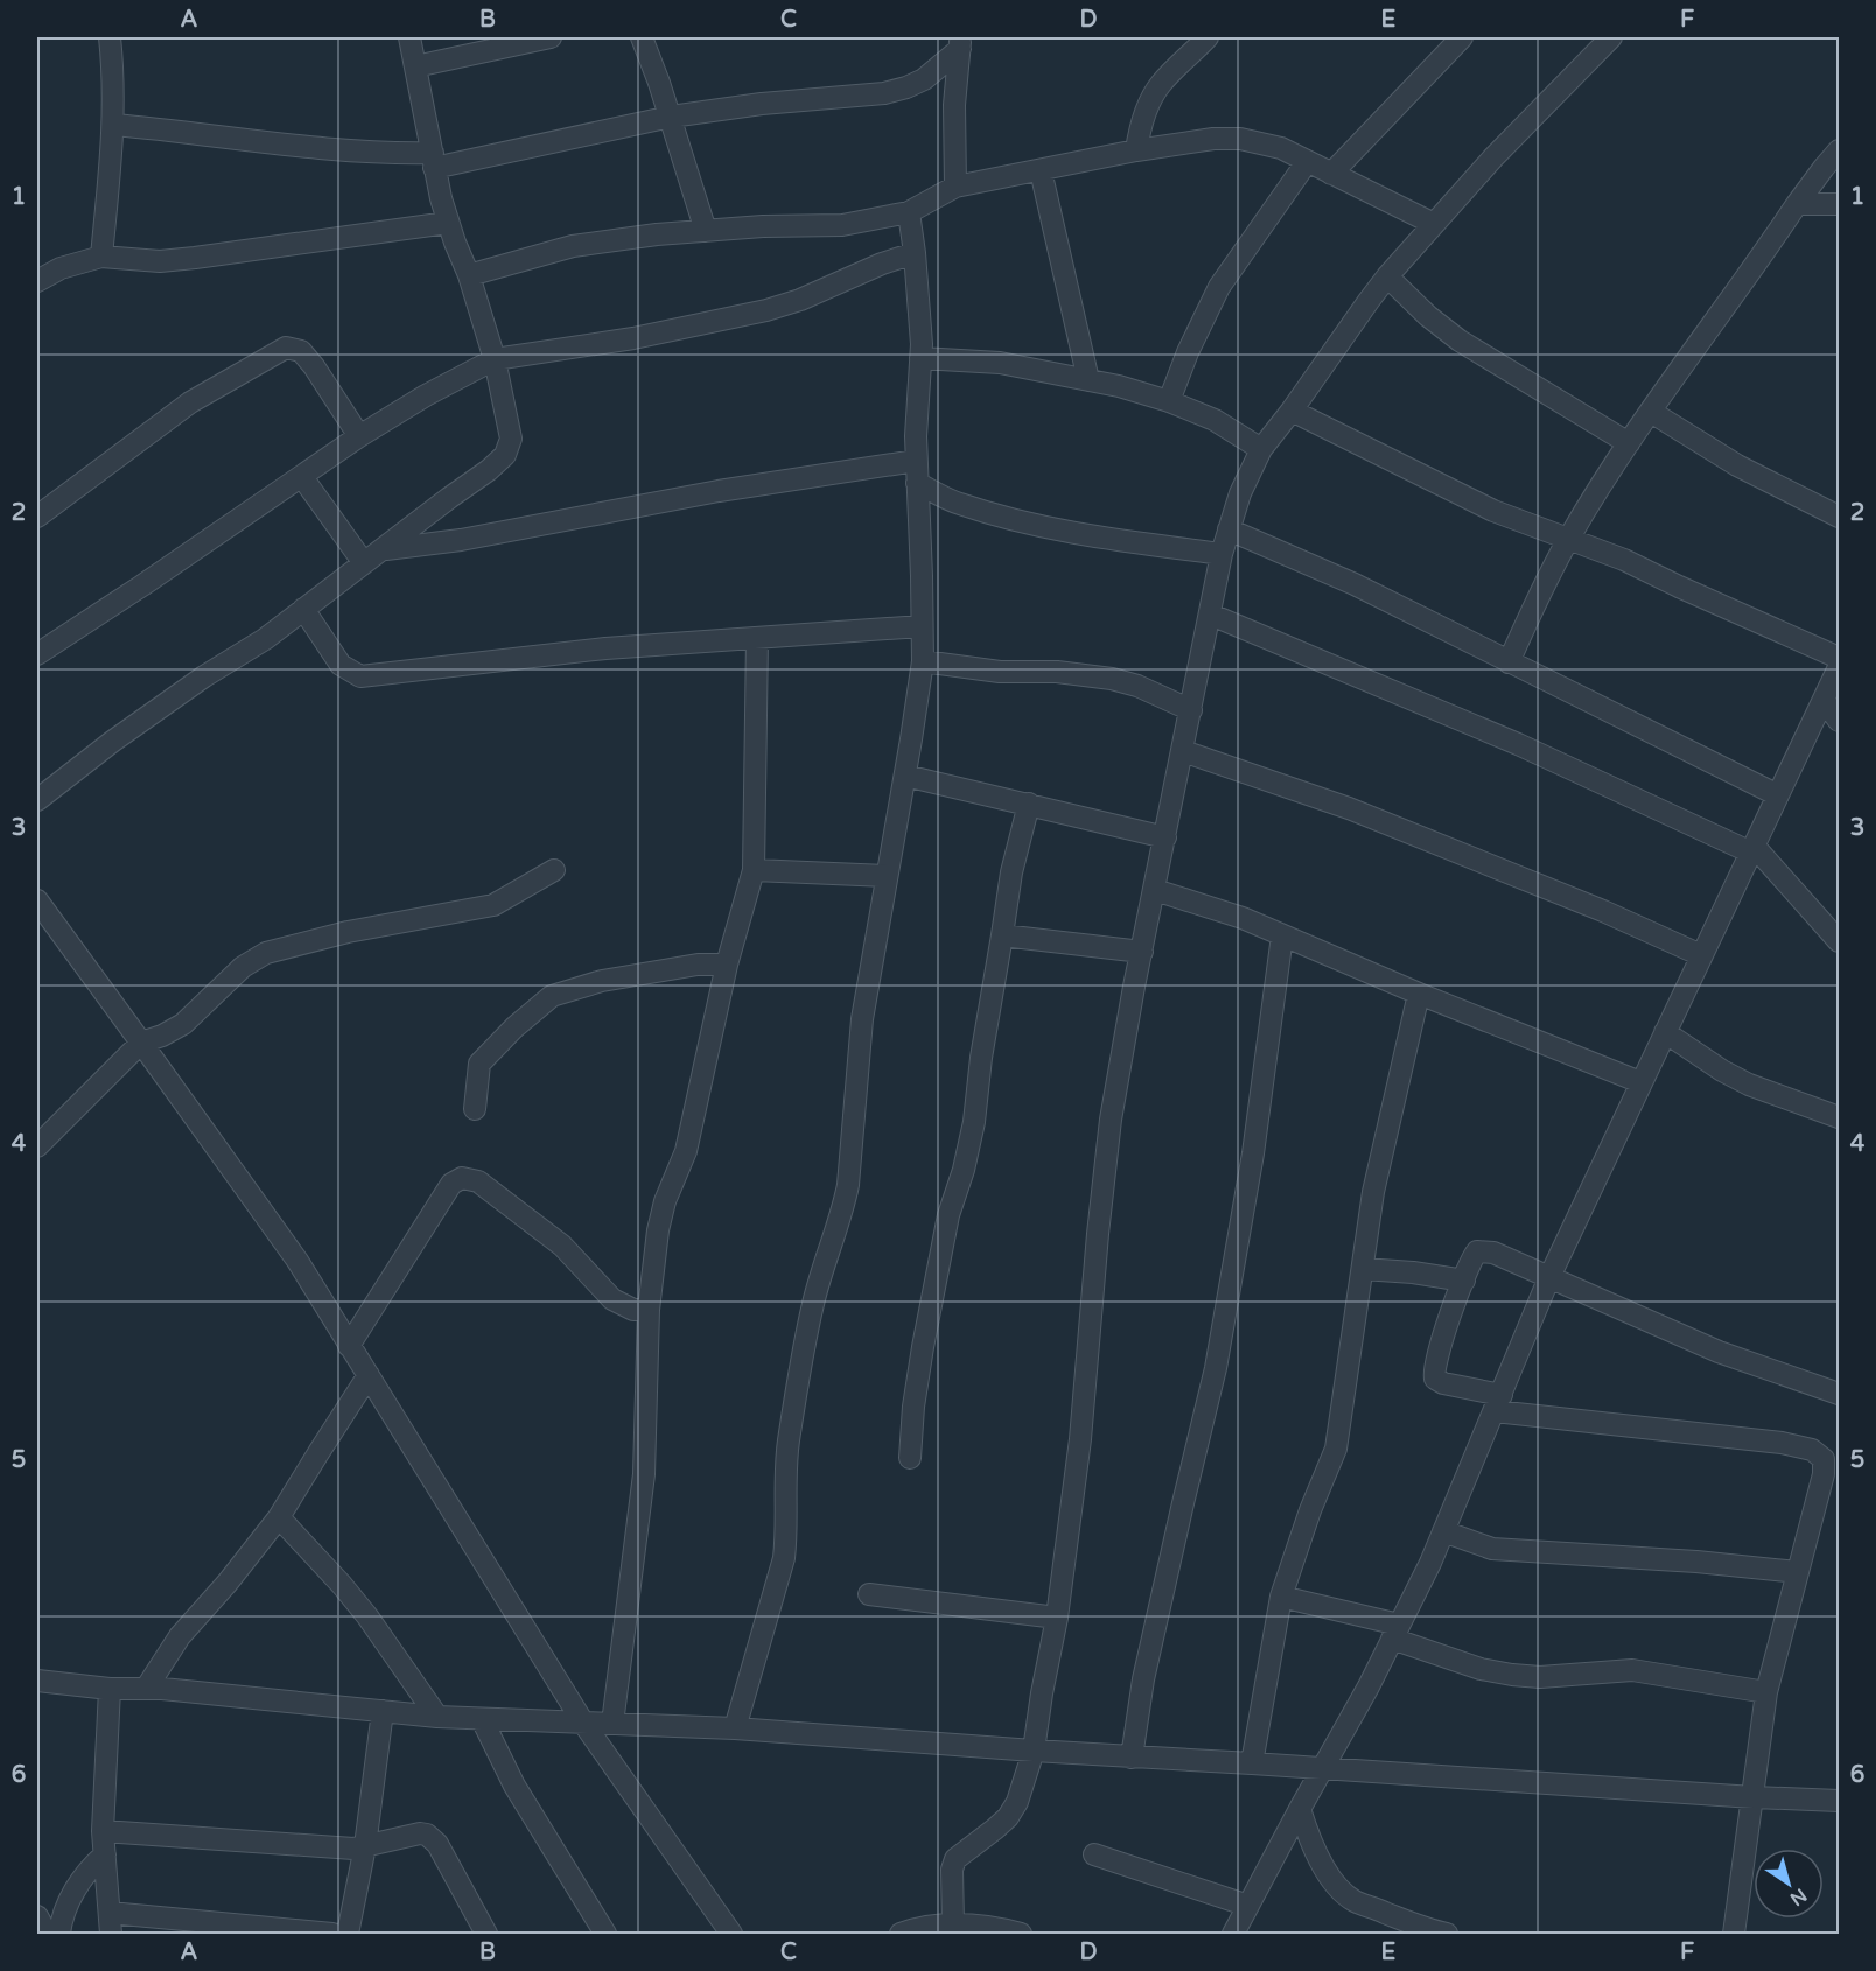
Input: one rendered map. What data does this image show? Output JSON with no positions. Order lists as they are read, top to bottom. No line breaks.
{"north":"bottom right","grid":{"columns":["A","B","C","D","E","F"],"rows":["1","2","3","4","5","6"]}}
